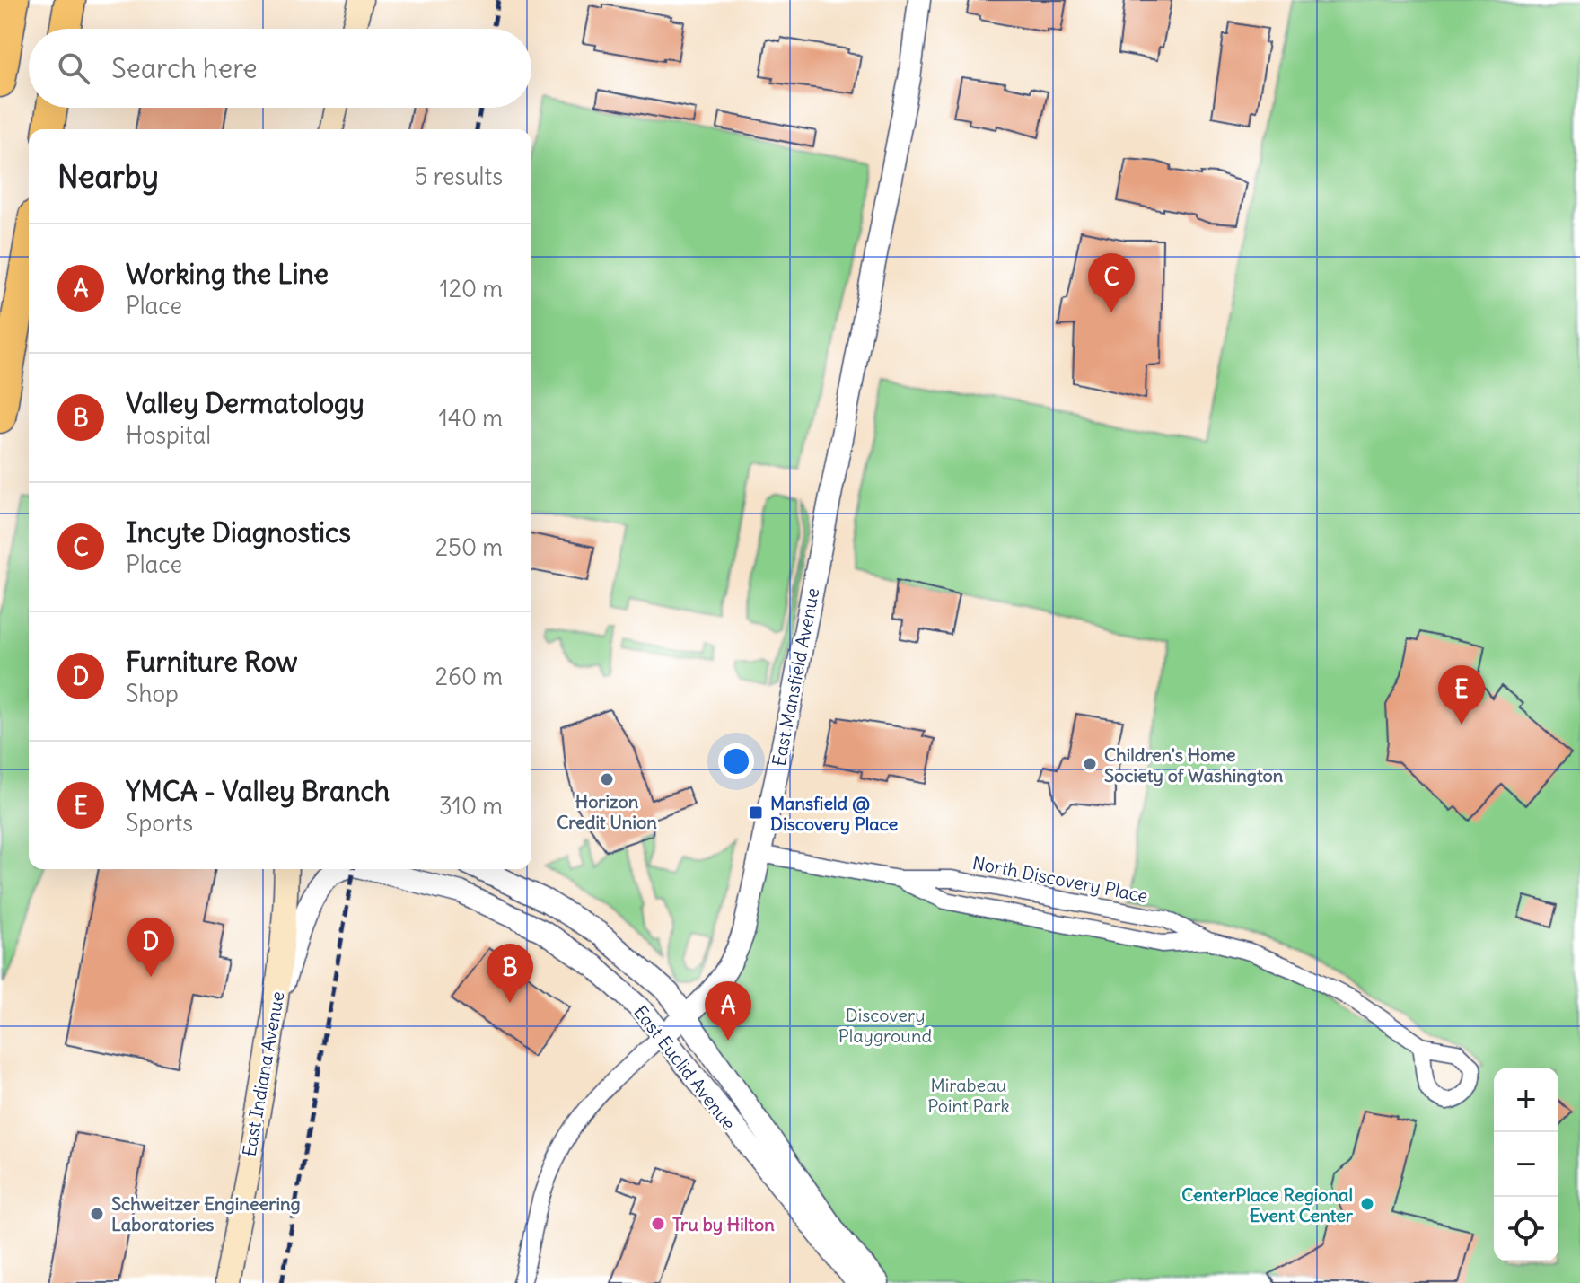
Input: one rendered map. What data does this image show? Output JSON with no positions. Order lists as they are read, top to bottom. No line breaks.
{"streets":{"main road":["East Indiana Avenue"],"street":["East Mansfield Avenue","North Discovery Place","East Euclid Avenue"]},"crossings":[["East Mansfield Avenue","North Discovery Place"],["East Mansfield Avenue","East Euclid Avenue"]],"parks":["Discovery Playground","Mirabeau Point Park"],"places":{"other":["Children's Home Society of Washington","Horizon Credit Union","CenterPlace Regional Event Center","Schweitzer Engineering Laboratories","Tru by Hilton"],"transit":["Mansfield @ Discovery Place"]},"page":{"search":"Search here","heading":["Nearby","5 results"],"list":[{"mark":"A","name":"Working the Line","note":"Place","value":"120 m"},{"mark":"B","name":"Valley Dermatology","note":"Hospital","value":"140 m"},{"mark":"C","name":"Incyte Diagnostics","note":"Place","value":"250 m"},{"mark":"D","name":"Furniture Row","note":"Shop","value":"260 m"},{"mark":"E","name":"YMCA - Valley Branch","note":"Sports","value":"310 m"}],"pins":["C","E","D","B","A"],"map_buttons":["+","−"]}}
